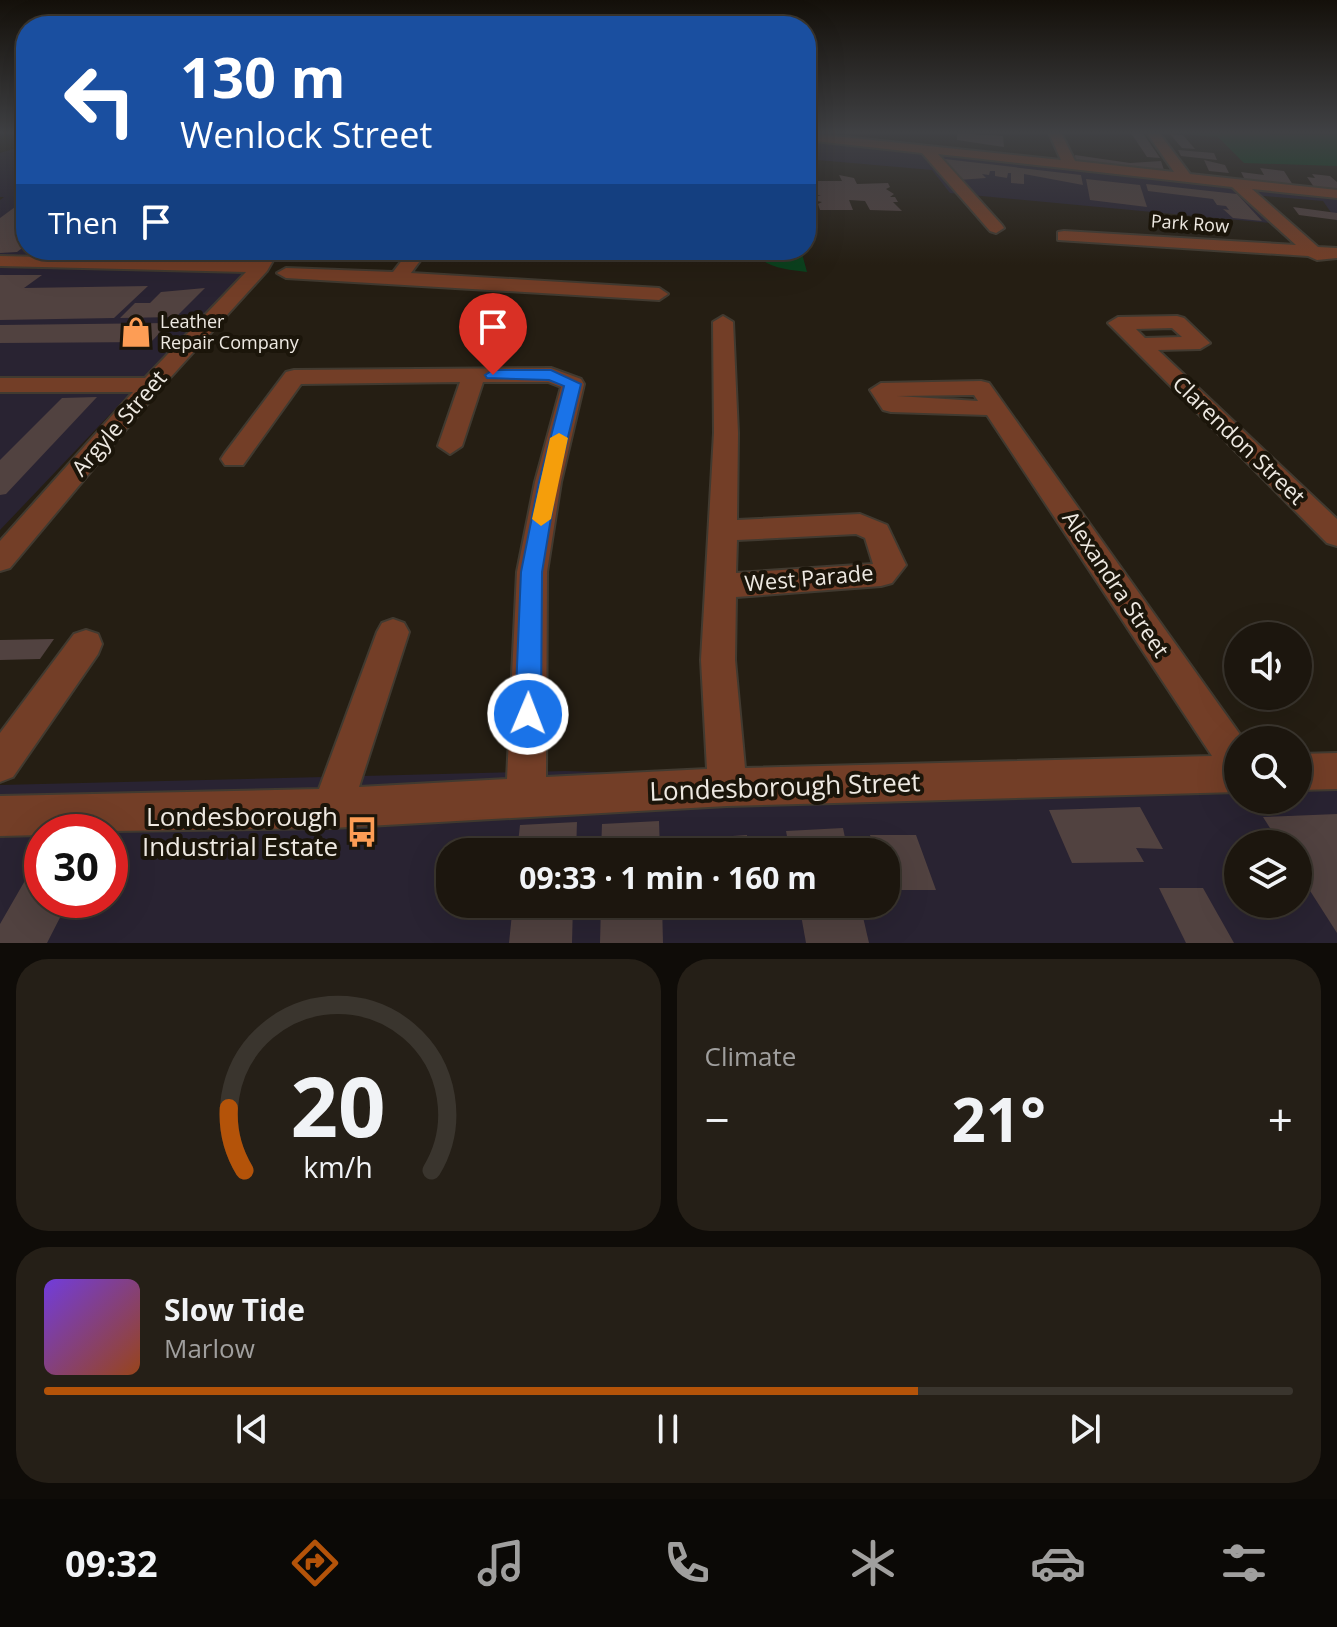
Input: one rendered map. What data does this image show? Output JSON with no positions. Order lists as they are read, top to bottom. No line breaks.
{"streets":{"street":["Park Row","Argyle Street","Clarendon Street","West Parade","Alexandra Street","Londesborough Street"]},"crossings":[["West Parade","Londesborough Street"]],"places":{"shop":["Leather Repair Company"],"bus stop":["Londesborough Industrial Estate"]},"page":{"turn":["130 m","Wenlock Street"],"then":"Then","limit":"30","trip":"09:33 · 1 min · 160 m","tile":"Climate","heat":["−","21°","+"],"song":["Slow Tide","Marlow"],"tabs":"09:32","gauge":["20","km/h"]}}
